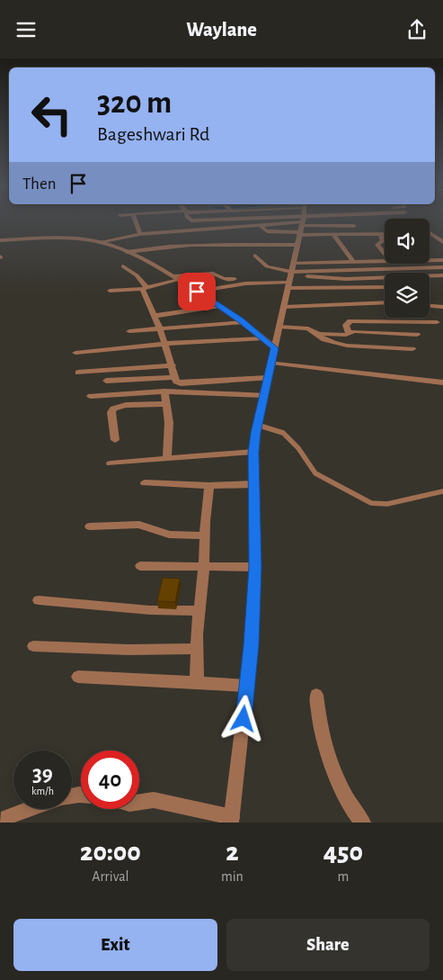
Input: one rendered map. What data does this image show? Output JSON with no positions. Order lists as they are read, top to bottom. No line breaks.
{"page":{"header":"Waylane","turn":["320 m","Bageshwari Rd"],"then":"Then","speed":"39 km/h","limit":"40","eta":["20:00","Arrival","2","min","450","m"],"buttons":["Exit","Share"]}}
